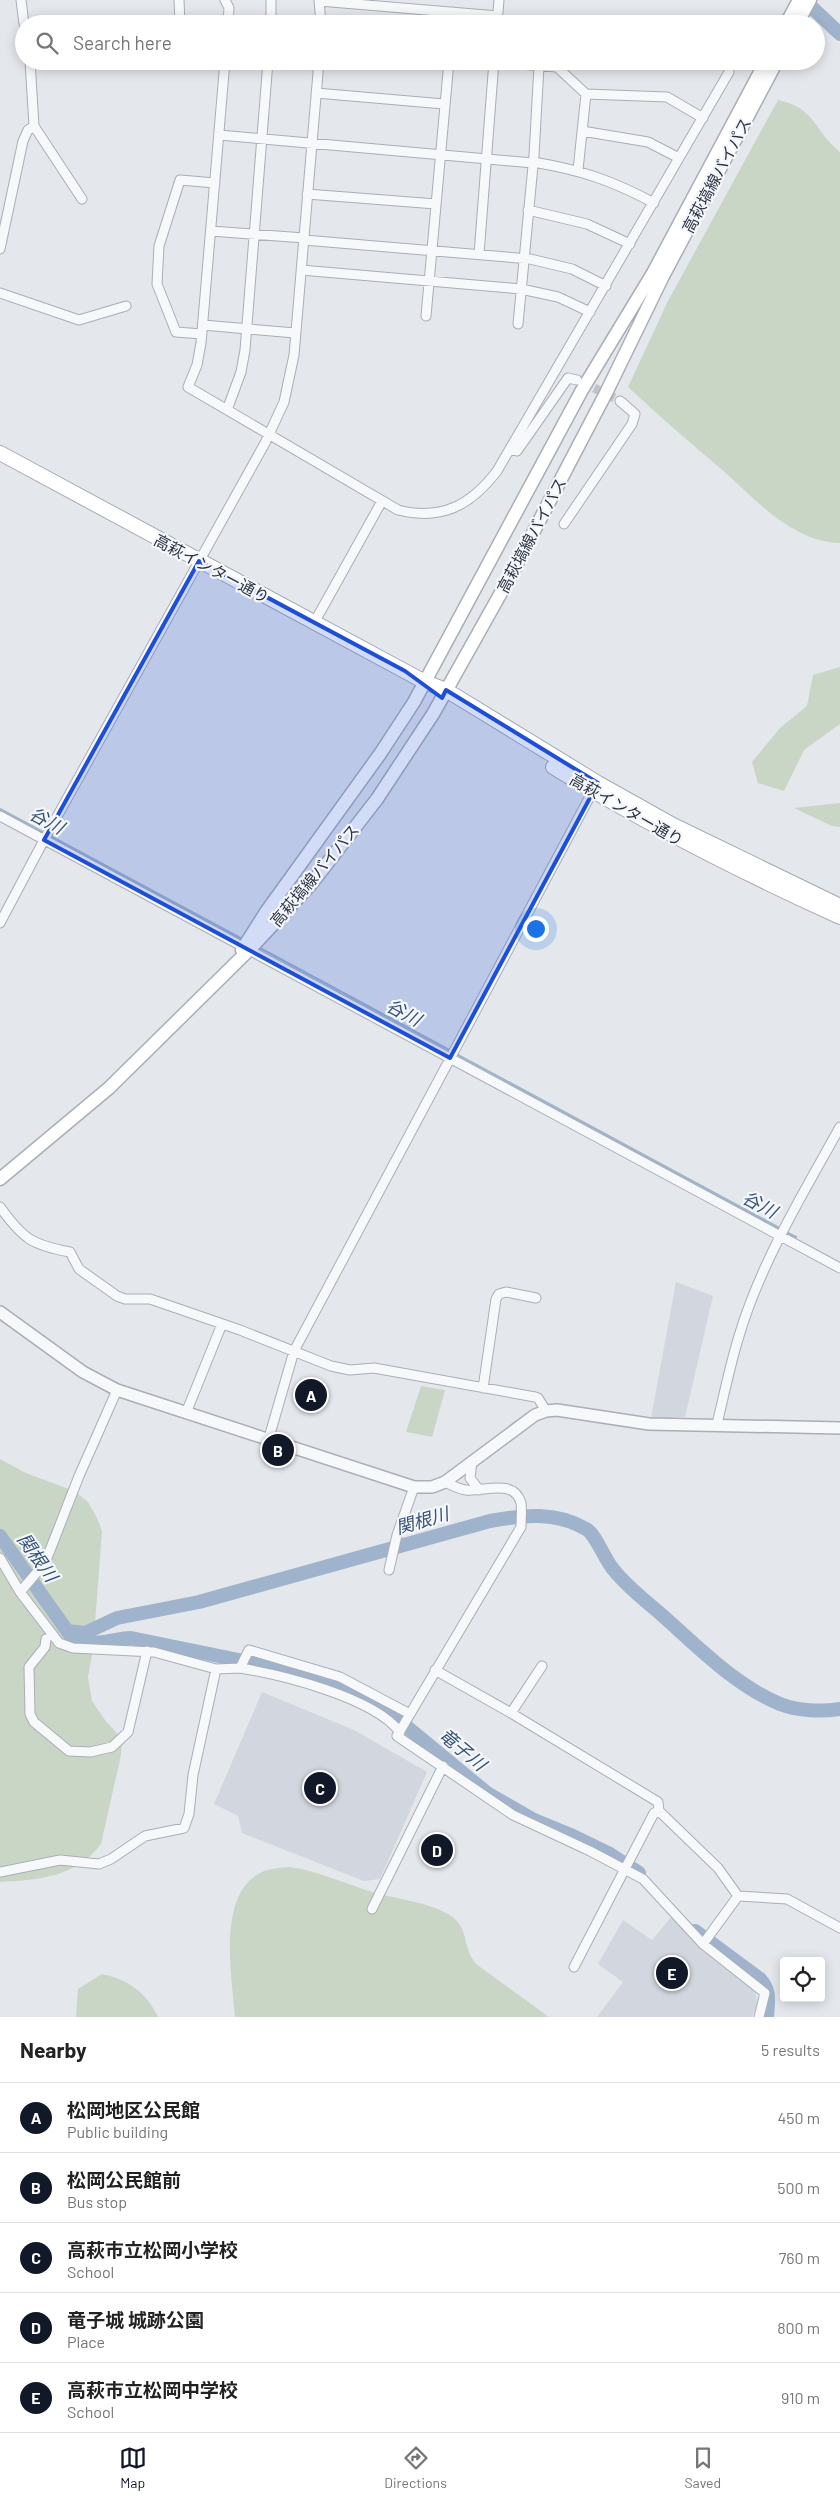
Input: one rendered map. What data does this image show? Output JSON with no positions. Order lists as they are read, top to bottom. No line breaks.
{"streets":{"main road":["高萩塙線バイパス","高萩インター通り"]},"crossings":[["高萩塙線バイパス","高萩インター通り"]],"water":["谷川","関根川","竜子川"],"page":{"search":"Search here","pins":["A","B","C","D","E"],"heading":["Nearby","5 results"],"list":[{"mark":"A","name":"松岡地区公民館","note":"Public building","value":"450 m"},{"mark":"B","name":"松岡公民館前","note":"Bus stop","value":"500 m"},{"mark":"C","name":"高萩市立松岡小学校","note":"School","value":"760 m"},{"mark":"D","name":"竜子城 城跡公園","note":"Place","value":"800 m"},{"mark":"E","name":"高萩市立松岡中学校","note":"School","value":"910 m"}],"nav":["Map","Directions","Saved"]}}
